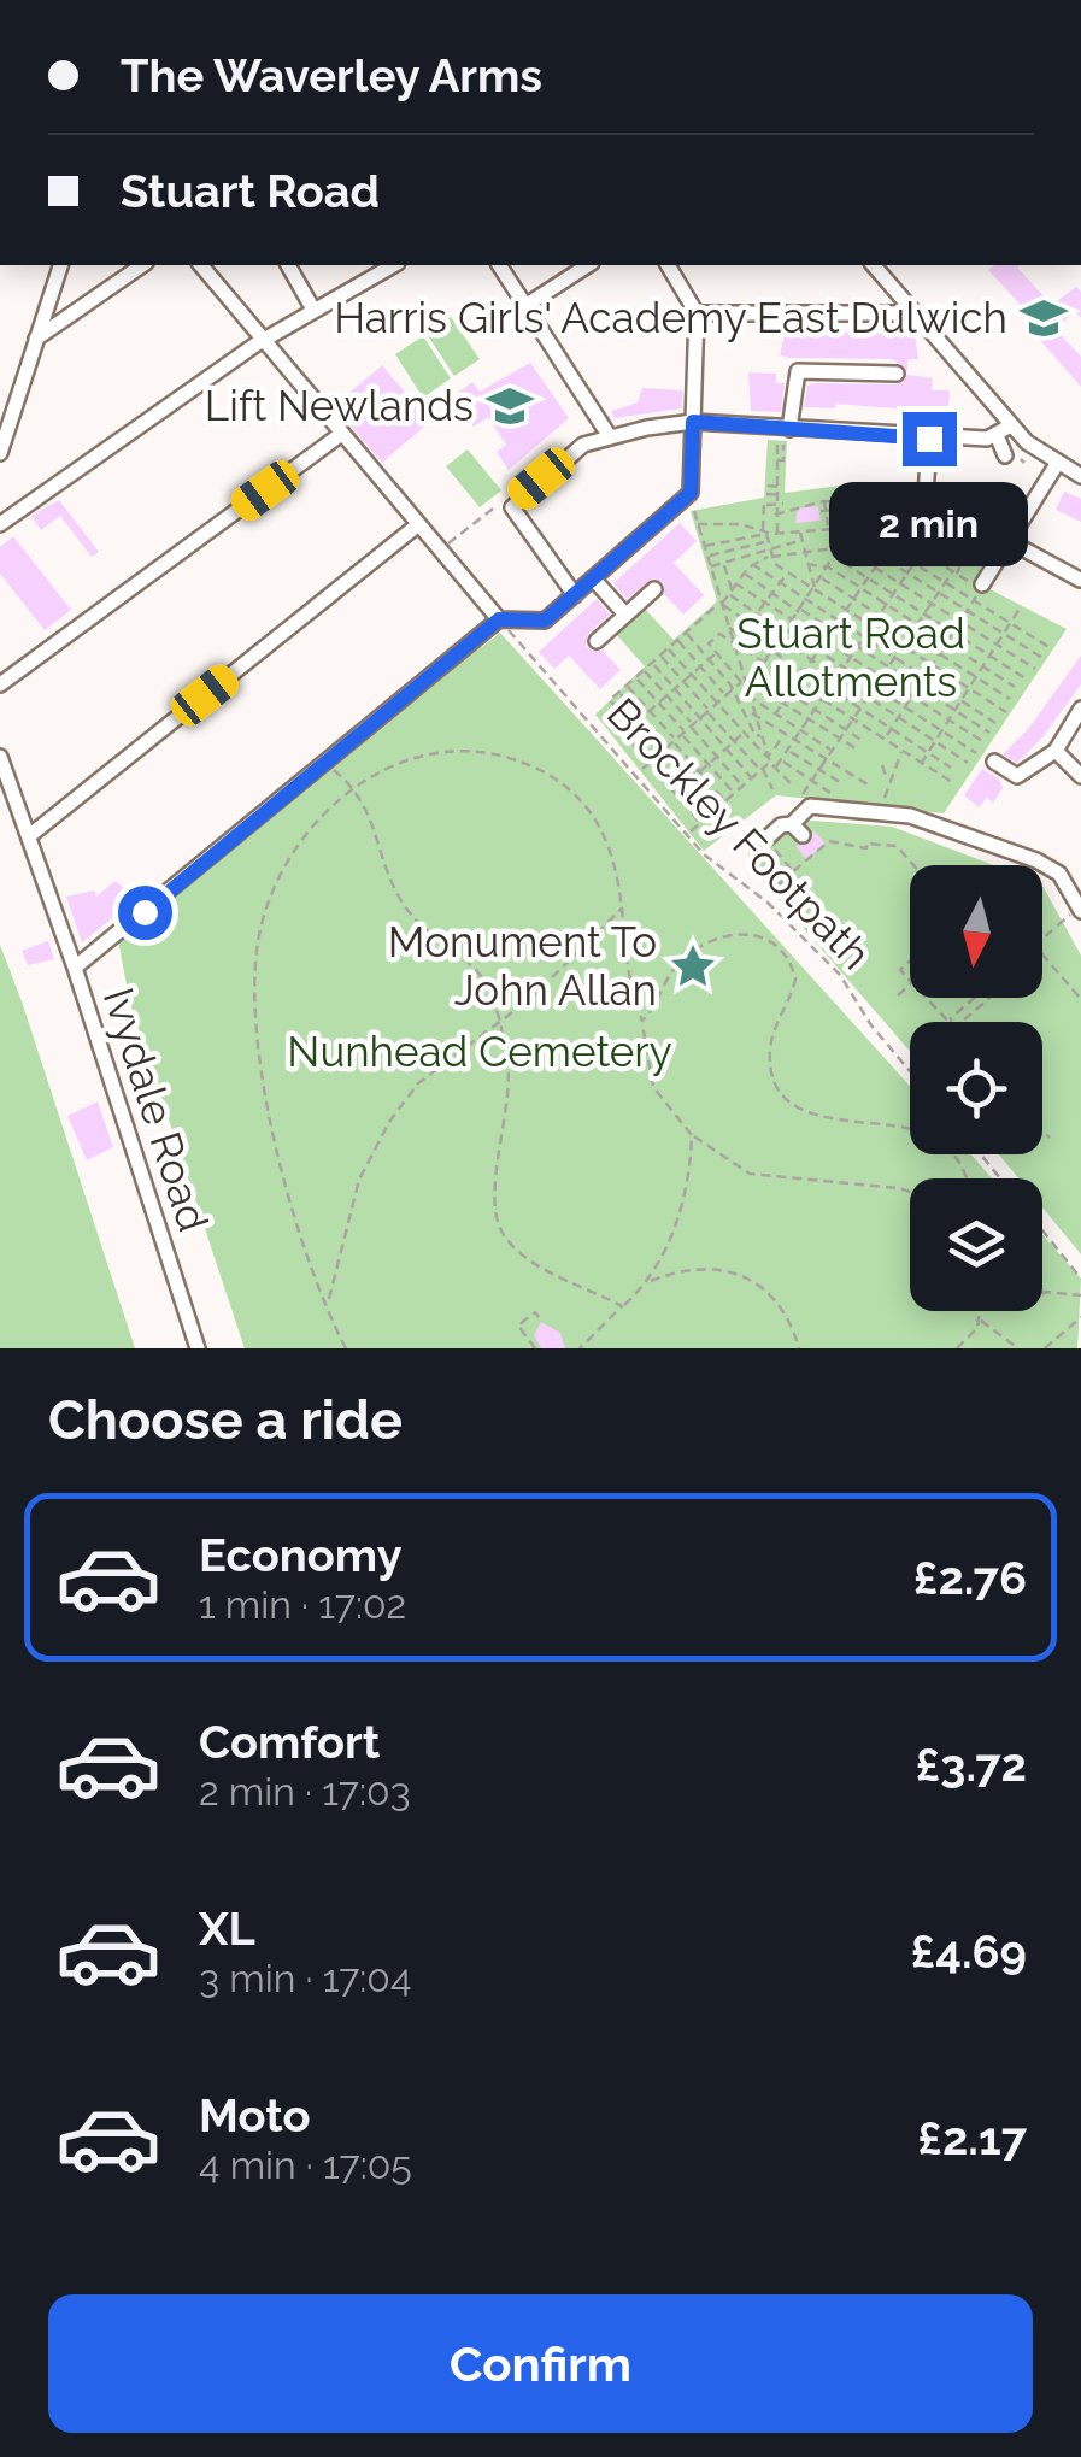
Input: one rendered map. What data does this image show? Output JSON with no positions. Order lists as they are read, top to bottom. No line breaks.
{"streets":{"street":["Ivydale Road"],"path":["Brockley Footpath"]},"parks":["Stuart Road Allotments","Nunhead Cemetery"],"places":{"school or university":["Harris Girls' Academy East Dulwich","Lift Newlands"],"place":["Monument To John Allan"]},"north":"bottom","page":{"banner":["The Waverley Arms","Stuart Road"],"bubble":"2 min","heading":"Choose a ride","list":[{"name":"Economy","note":"1 min · 17:02","value":"£2.76"},{"name":"Comfort","note":"2 min · 17:03","value":"£3.72"},{"name":"XL","note":"3 min · 17:04","value":"£4.69"},{"name":"Moto","note":"4 min · 17:05","value":"£2.17"}],"buttons":"Confirm"}}
